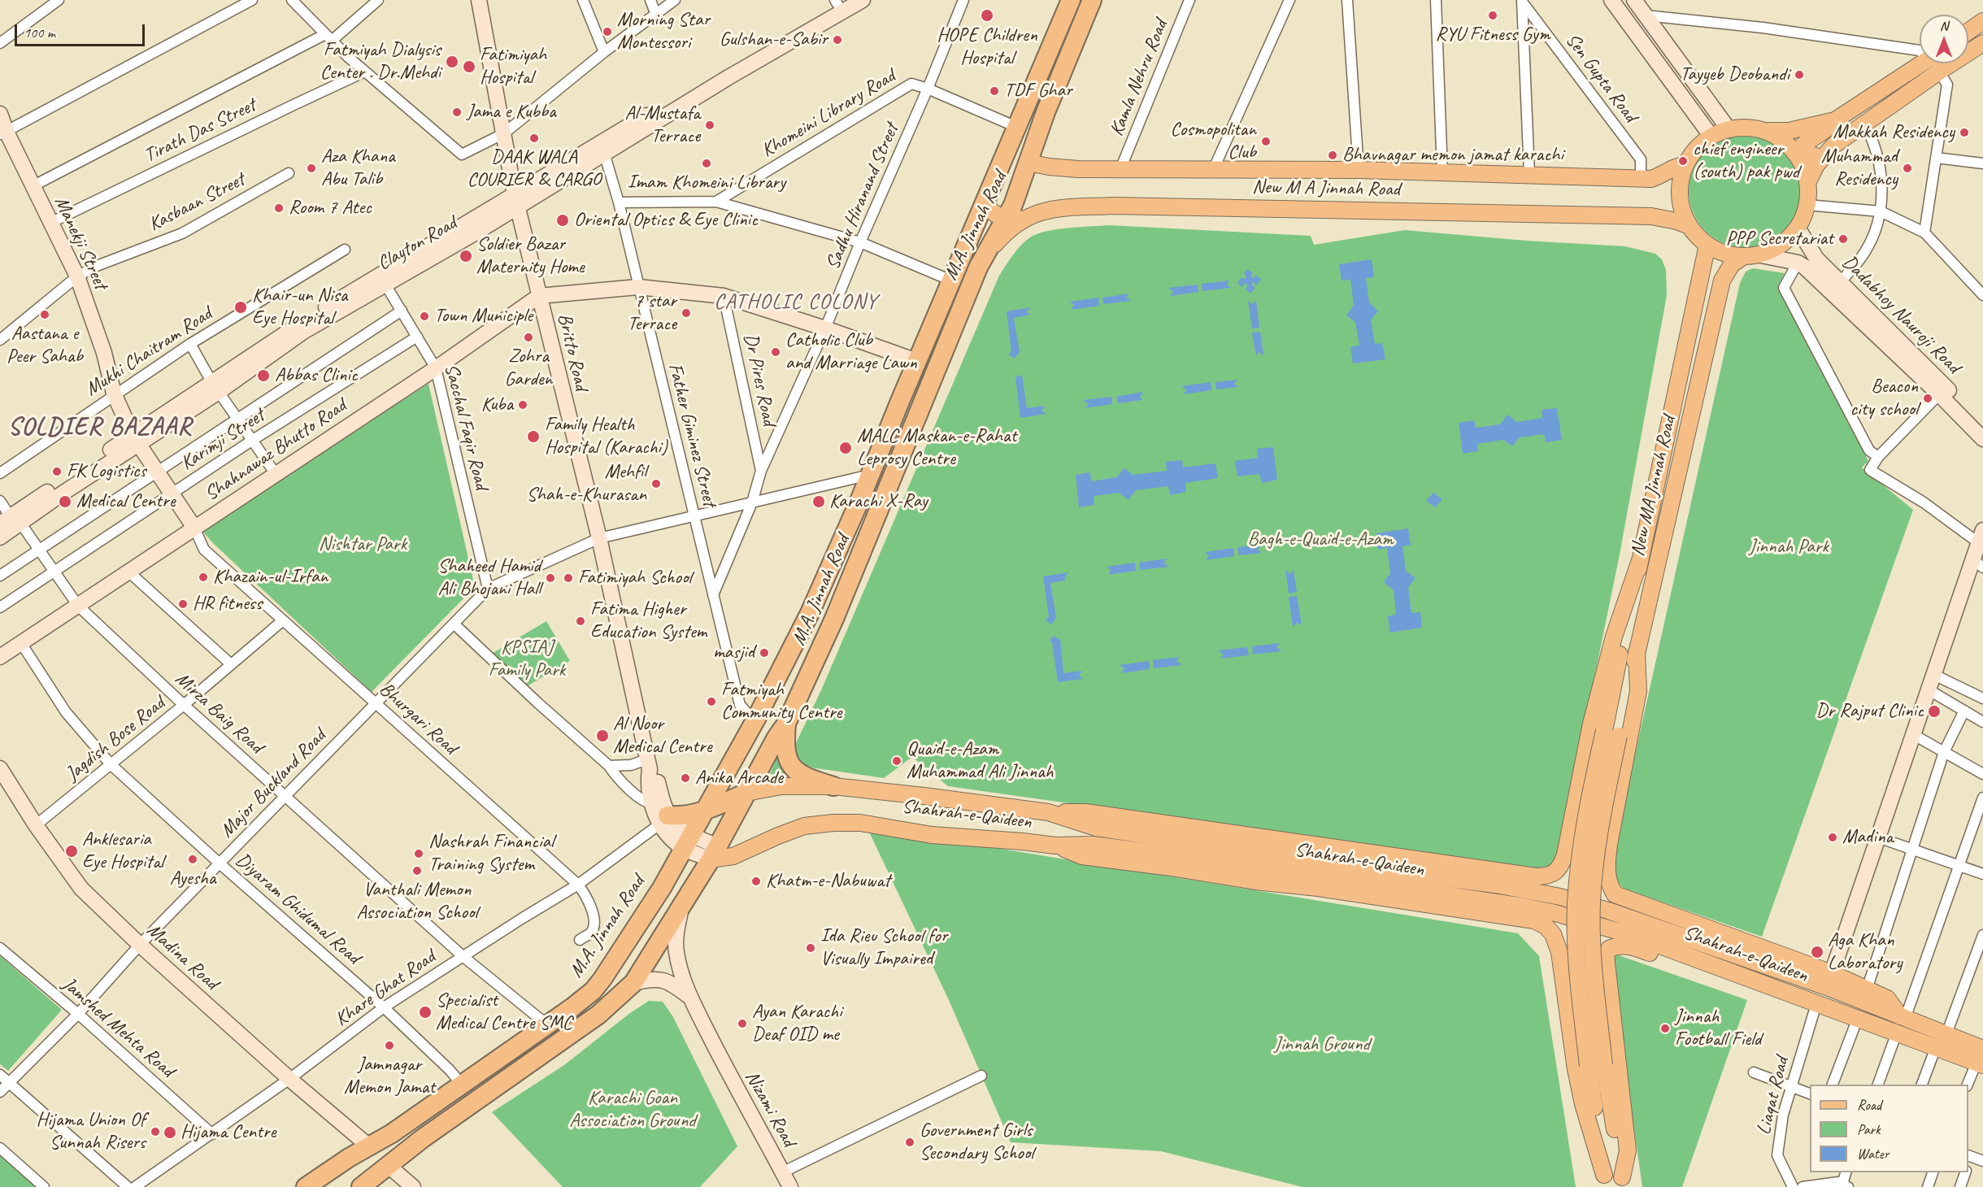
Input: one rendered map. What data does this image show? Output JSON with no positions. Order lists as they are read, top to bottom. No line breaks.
{"streets":{"highway":["M.A. Jinnah Road"],"main road":["New M A Jinnah Road","New MA Jinnah Road","Shahrah-e-Qaideen"],"street":["Kamla Nehru Road","Sen Gupta Road","Khomeini Library Road","Tirath Das Street","Sadhu Hiranand Street","Kasbaan Street","Manekji Street","Clayton Road","Dadabhoy Nauroji Road","Mukhi Chaitram Road","Britto Road","Dr Pires Road","Sacchal Faqir Road","Father Giminez Street","Karimji Street","Shahnawaz Bhutto Road","Mirza Baig Road","Bhurgari Road","Jagdish Bose Road","Major Buckland Road","Diyaram Ghidumal Road","Madina Road","Khare Ghat Road","Jamshed Mehta Road","Liaqat Road","Nizami Road"]},"crossings":[["Kamla Nehru Road","New M A Jinnah Road"],["Sen Gupta Road","New M A Jinnah Road"],["Khomeini Library Road","Sadhu Hiranand Street"],["Khomeini Library Road","M.A. Jinnah Road"],["Tirath Das Street","Manekji Street"],["New M A Jinnah Road","M.A. Jinnah Road"],["New M A Jinnah Road","Dadabhoy Nauroji Road"],["New M A Jinnah Road","New MA Jinnah Road"],["Sadhu Hiranand Street","Dr Pires Road"],["Sadhu Hiranand Street","Father Giminez Street"],["Sadhu Hiranand Street","Shahnawaz Bhutto Road"],["Sadhu Hiranand Street","Major Buckland Road"],["Kasbaan Street","Manekji Street"],["M.A. Jinnah Road","Britto Road"],["M.A. Jinnah Road","Father Giminez Street"],["M.A. Jinnah Road","Shahnawaz Bhutto Road"],["M.A. Jinnah Road","Mirza Baig Road"],["M.A. Jinnah Road","Major Buckland Road"],["M.A. Jinnah Road","Shahrah-e-Qaideen"],["M.A. Jinnah Road","Diyaram Ghidumal Road"],["M.A. Jinnah Road","Madina Road"],["M.A. Jinnah Road","Nizami Road"],["Manekji Street","Clayton Road"],["Manekji Street","Mukhi Chaitram Road"],["Manekji Street","Karimji Street"],["Manekji Street","Shahnawaz Bhutto Road"],["Manekji Street","Bhurgari Road"],["Clayton Road","Britto Road"],["Clayton Road","Sacchal Faqir Road"],["Clayton Road","Father Giminez Street"],["Clayton Road","Mirza Baig Road"],["Dadabhoy Nauroji Road","New MA Jinnah Road"],["Britto Road","Shahnawaz Bhutto Road"],["Britto Road","Major Buckland Road"],["Britto Road","Shahrah-e-Qaideen"],["Britto Road","Khare Ghat Road"],["Dr Pires Road","Shahnawaz Bhutto Road"],["Sacchal Faqir Road","Karimji Street"],["Sacchal Faqir Road","Shahnawaz Bhutto Road"],["Sacchal Faqir Road","Major Buckland Road"],["Father Giminez Street","Shahnawaz Bhutto Road"],["Father Giminez Street","Major Buckland Road"],["Karimji Street","Mirza Baig Road"],["Shahnawaz Bhutto Road","Mirza Baig Road"],["Shahnawaz Bhutto Road","Bhurgari Road"],["Shahnawaz Bhutto Road","Diyaram Ghidumal Road"],["Mirza Baig Road","Jagdish Bose Road"],["Mirza Baig Road","Major Buckland Road"],["Mirza Baig Road","Khare Ghat Road"],["Bhurgari Road","Jagdish Bose Road"],["Bhurgari Road","Major Buckland Road"],["Bhurgari Road","Khare Ghat Road"],["Jagdish Bose Road","Diyaram Ghidumal Road"],["Jagdish Bose Road","Madina Road"],["Major Buckland Road","Diyaram Ghidumal Road"],["Major Buckland Road","Madina Road"],["Major Buckland Road","Jamshed Mehta Road"],["Diyaram Ghidumal Road","Khare Ghat Road"],["Madina Road","Khare Ghat Road"],["Khare Ghat Road","Jamshed Mehta Road"]],"districts":["CATHOLIC COLONY","SOLDIER BAZAAR"],"parks":["Bagh-e-Quaid-e-Azam","Nishtar Park","Jinnah Park","KPSIAJ Family Park","Jinnah Ground","Karachi Goan Association Ground"],"places":["HOPE Children Hospital","RYU Fitness Gym","Morning Star Montessori","Gulshan-e-Sabir","Fatmiyah Dialysis Center . Dr.Mehdi","Fatimiyah Hospital","Tayyeb Deobandi","TDF Ghar","Jama e Kubba","Al-Mustafa Terrace","Makkah Residency","DAAK WALA COURIER & CARGO","Cosmopolitan Club","Bhavnagar memon jamat karachi","chief engineer (south) pak pwd","Imam Khomeini Library","Aza Khana Abu Talib","Muhammad Residency","Room 7 Atec","Oriental Optics & Eye Clinic","PPP Secretariat","Soldier Bazar Maternity Home","Khair-un Nisa Eye Hospital","7 star Terrace","Aastana e Peer Sahab","Town Municiple","Zohra Garden","Catholic Club and Marriage Lawn","Abbas Clinic","Beacon city school","Kuba","Family Health Hospital (Karachi)","MALC Maskan-e-Rahat Leprosy Centre","FK Logistics","Mehfil Shah-e-Khurasan","Medical Centre","Karachi X-Ray","Khazain-ul-Irfan","Shaheed Hamid Ali Bhojani Hall","Fatimiyah School","HR fitness","Fatima Higher Education System","masjid","Fatmiyah Community Centre","Dr Rajput Clinic","Al Noor Medical Centre","Quaid-e-Azam Muhammad Ali Jinnah","Anika Arcade","Madina","Anklesaria Eye Hospital","Nashrah Financial Training System","Ayesha","Vanthali Memon Association School","Khatm-e-Nabuwat","Ida Rieu School for Visually Impaired","Aga Khan Laboratory","Specialist Medical Centre SMC","Ayan Karachi Deaf OID me","Jinnah Football Field","Jamnagar Memon Jamat","Hijama Union Of Sunnah Risers","Hijama Centre","Government Girls Secondary School"],"legend":["Road","Park","Water"],"scale_bar":"100 m","north":"top"}
